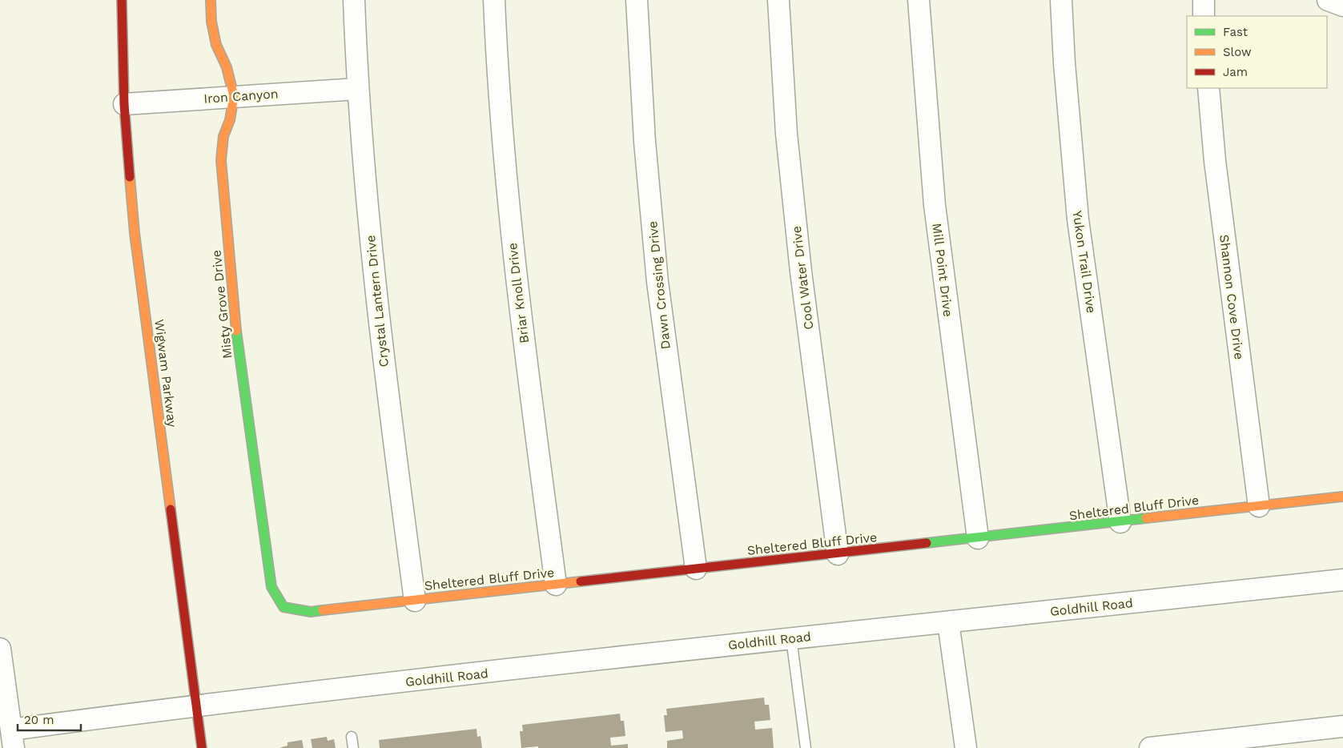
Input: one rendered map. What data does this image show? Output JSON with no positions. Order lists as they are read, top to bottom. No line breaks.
{"streets":{"street":["Iron Canyon","Yukon Trail Drive","Mill Point Drive","Cool Water Drive","Dawn Crossing Drive","Briar Knoll Drive","Shannon Cove Drive","Crystal Lantern Drive","Misty Grove Drive","Wigwam Parkway","Sheltered Bluff Drive","Goldhill Road"]},"crossings":[["Iron Canyon","Crystal Lantern Drive"],["Iron Canyon","Misty Grove Drive"],["Iron Canyon","Wigwam Parkway"],["Yukon Trail Drive","Sheltered Bluff Drive"],["Mill Point Drive","Sheltered Bluff Drive"],["Cool Water Drive","Sheltered Bluff Drive"],["Dawn Crossing Drive","Sheltered Bluff Drive"],["Briar Knoll Drive","Sheltered Bluff Drive"],["Shannon Cove Drive","Sheltered Bluff Drive"],["Crystal Lantern Drive","Sheltered Bluff Drive"],["Misty Grove Drive","Sheltered Bluff Drive"],["Wigwam Parkway","Goldhill Road"]],"legend":["Fast","Slow","Jam"],"scale_bar":"20 m"}
